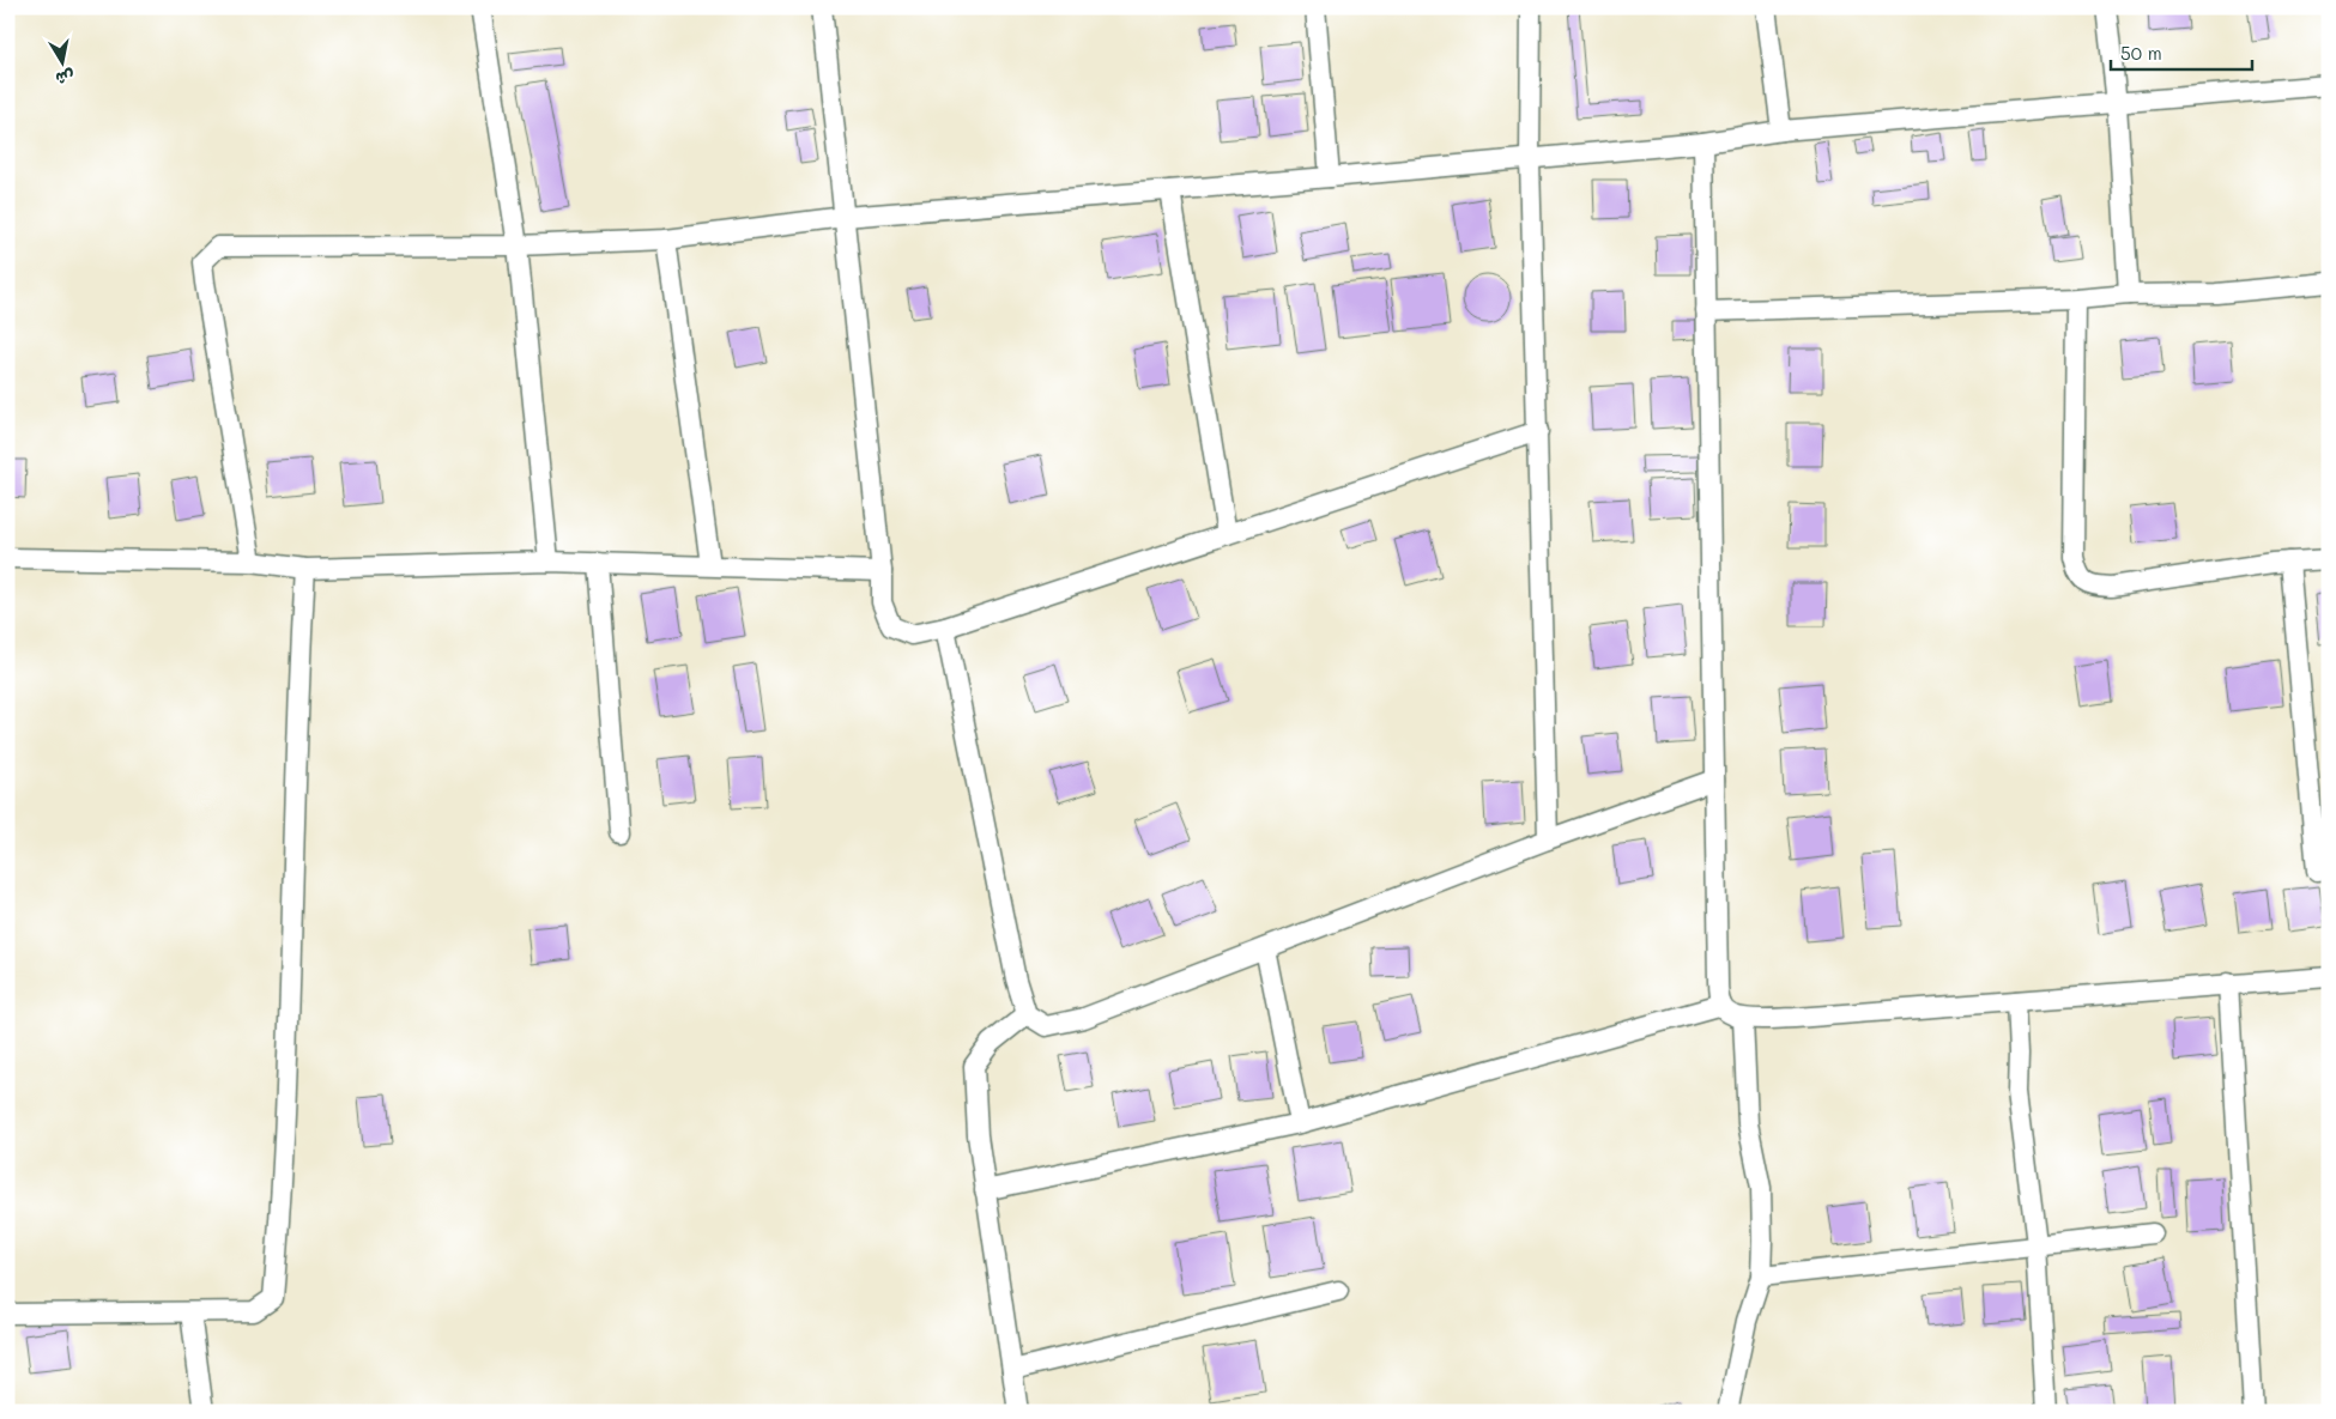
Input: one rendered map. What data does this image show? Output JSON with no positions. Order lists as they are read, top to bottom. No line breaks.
{"scale_bar":"50 m","north":"bottom"}
